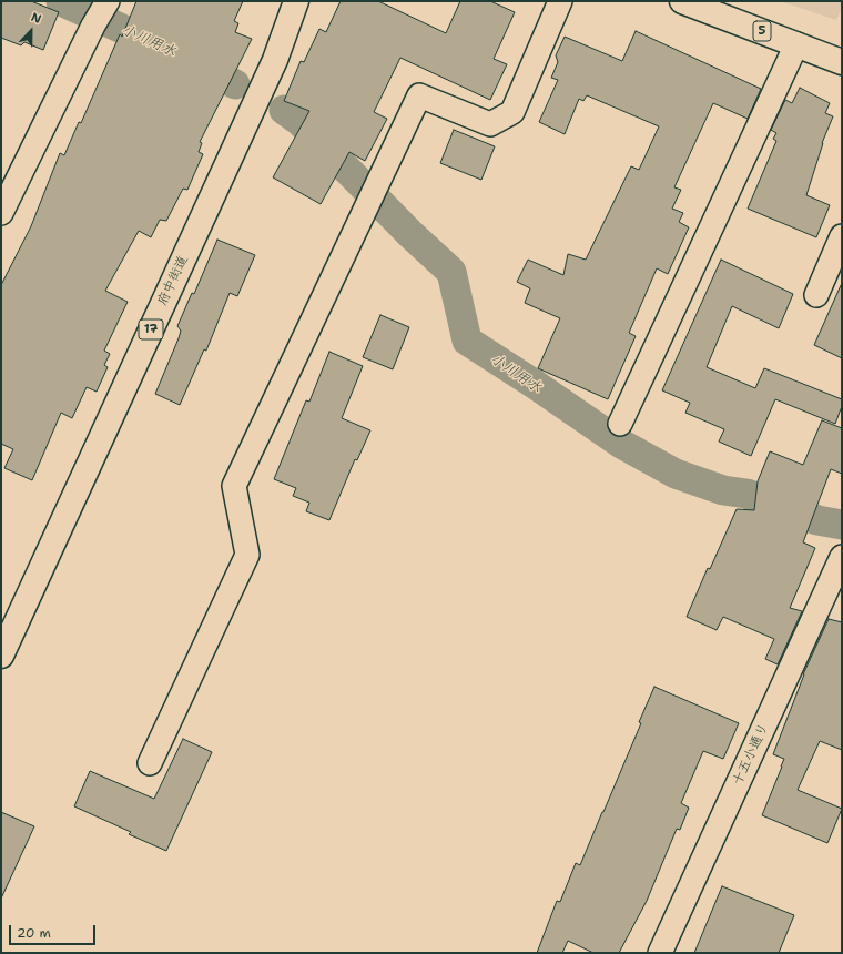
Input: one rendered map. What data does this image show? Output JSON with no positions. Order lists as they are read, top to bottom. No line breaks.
{"streets":{"main road":["5","府中街道","17"],"street":["十五小通り"]},"water":["小川用水"],"scale_bar":"20 m","north":"top"}
